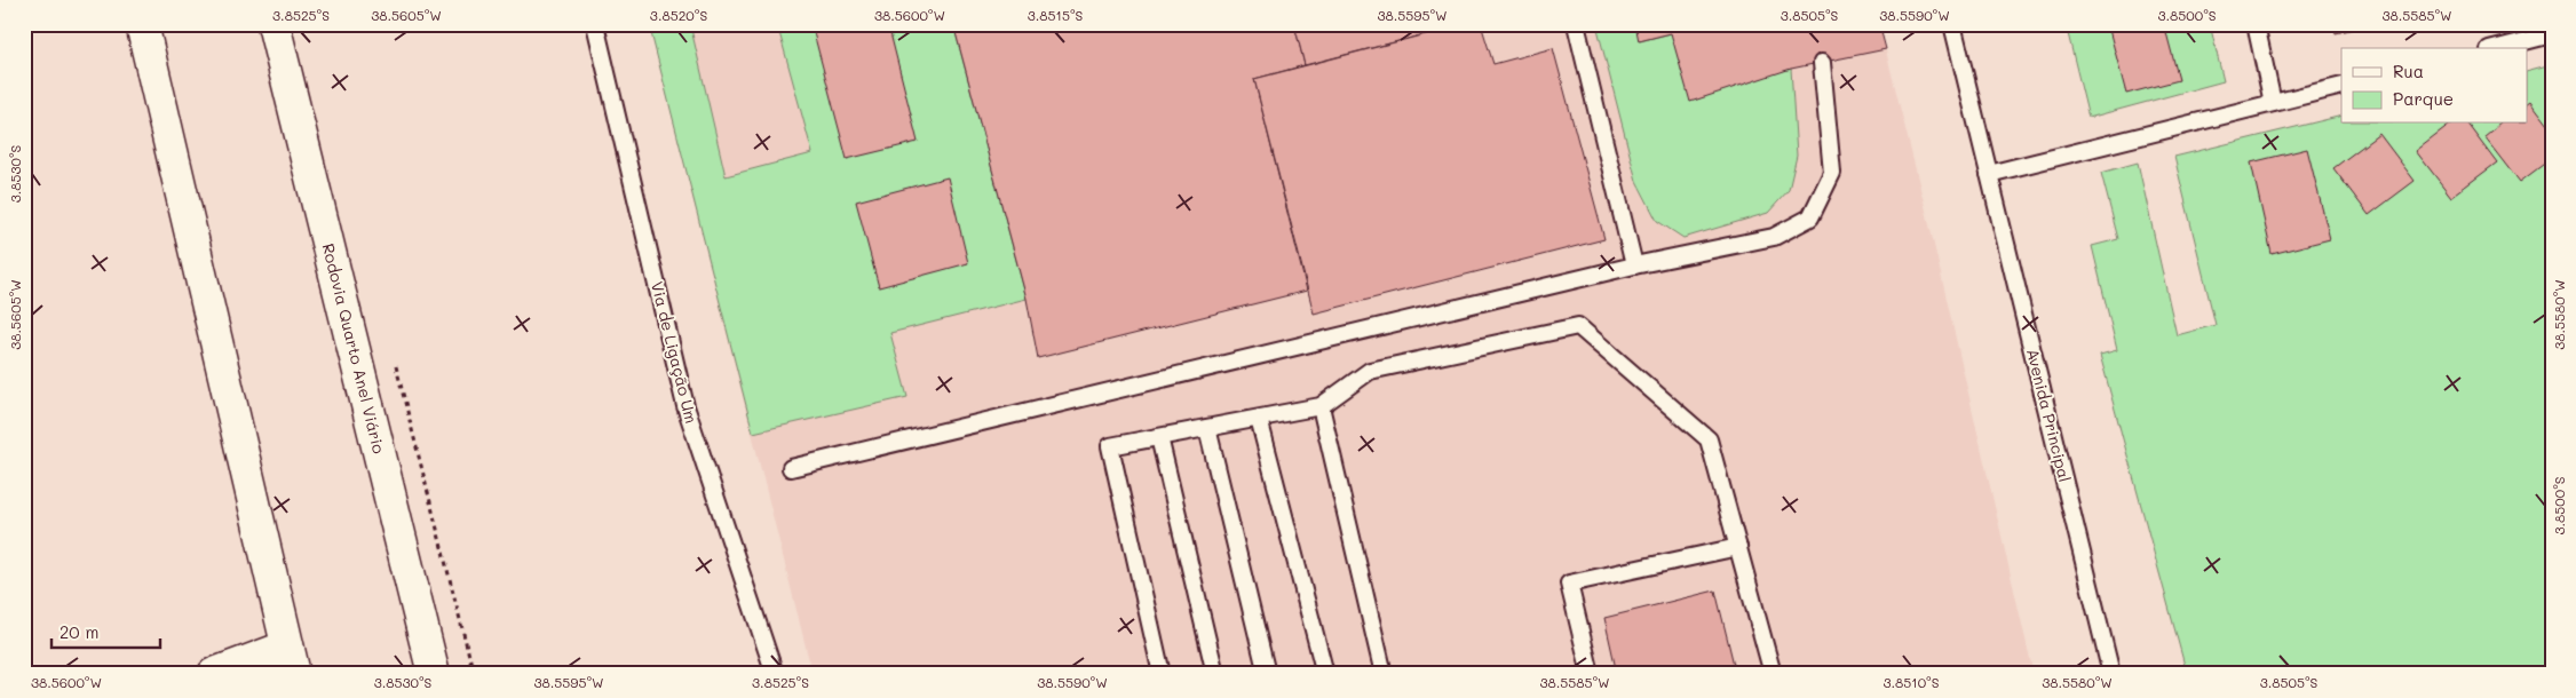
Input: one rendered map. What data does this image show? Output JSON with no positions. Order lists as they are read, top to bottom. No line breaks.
{"streets":{"main road":["Rodovia Quarto Anel Viário"],"lane":["Via de Ligação Um","Avenida Principal"]},"legend":["Rua","Parque"],"scale_bar":"20 m","coordinates":["3.8525°S","38.5605°W","3.8520°S","38.5600°W","3.8515°S","38.5595°W","3.8505°S","38.5590°W","3.8500°S","38.5585°W","3.8530°S","38.5580°W","3.8510°S"]}
